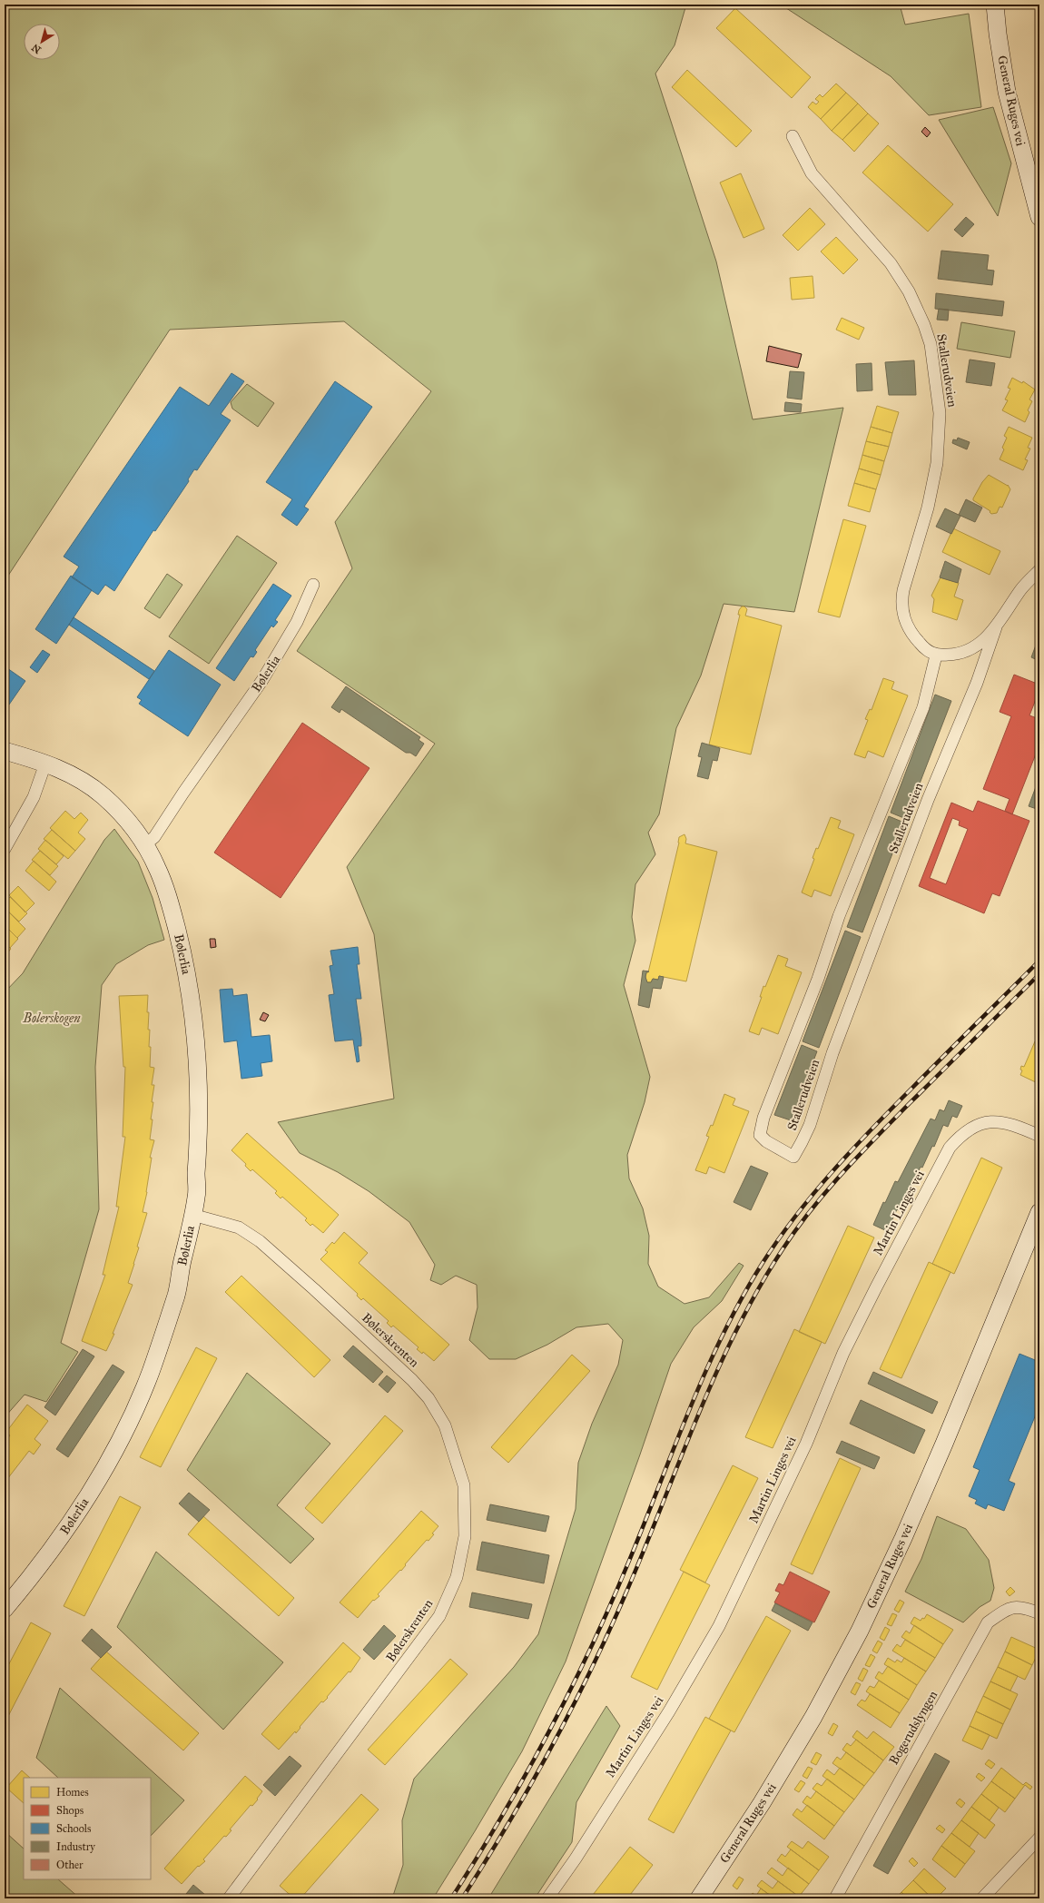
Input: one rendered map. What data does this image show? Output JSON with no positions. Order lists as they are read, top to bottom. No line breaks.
{"streets":{"street":["General Ruges vei","Stallerudveien","Bølerlia","Martin Linges vei","Bølerskrenten","Bogerudslyngen"]},"crossings":[["Bølerlia","Bølerskrenten"]],"parks":["Bølerskogen"],"legend":["Homes","Shops","Schools","Industry","Other"],"north":"bottom left"}
